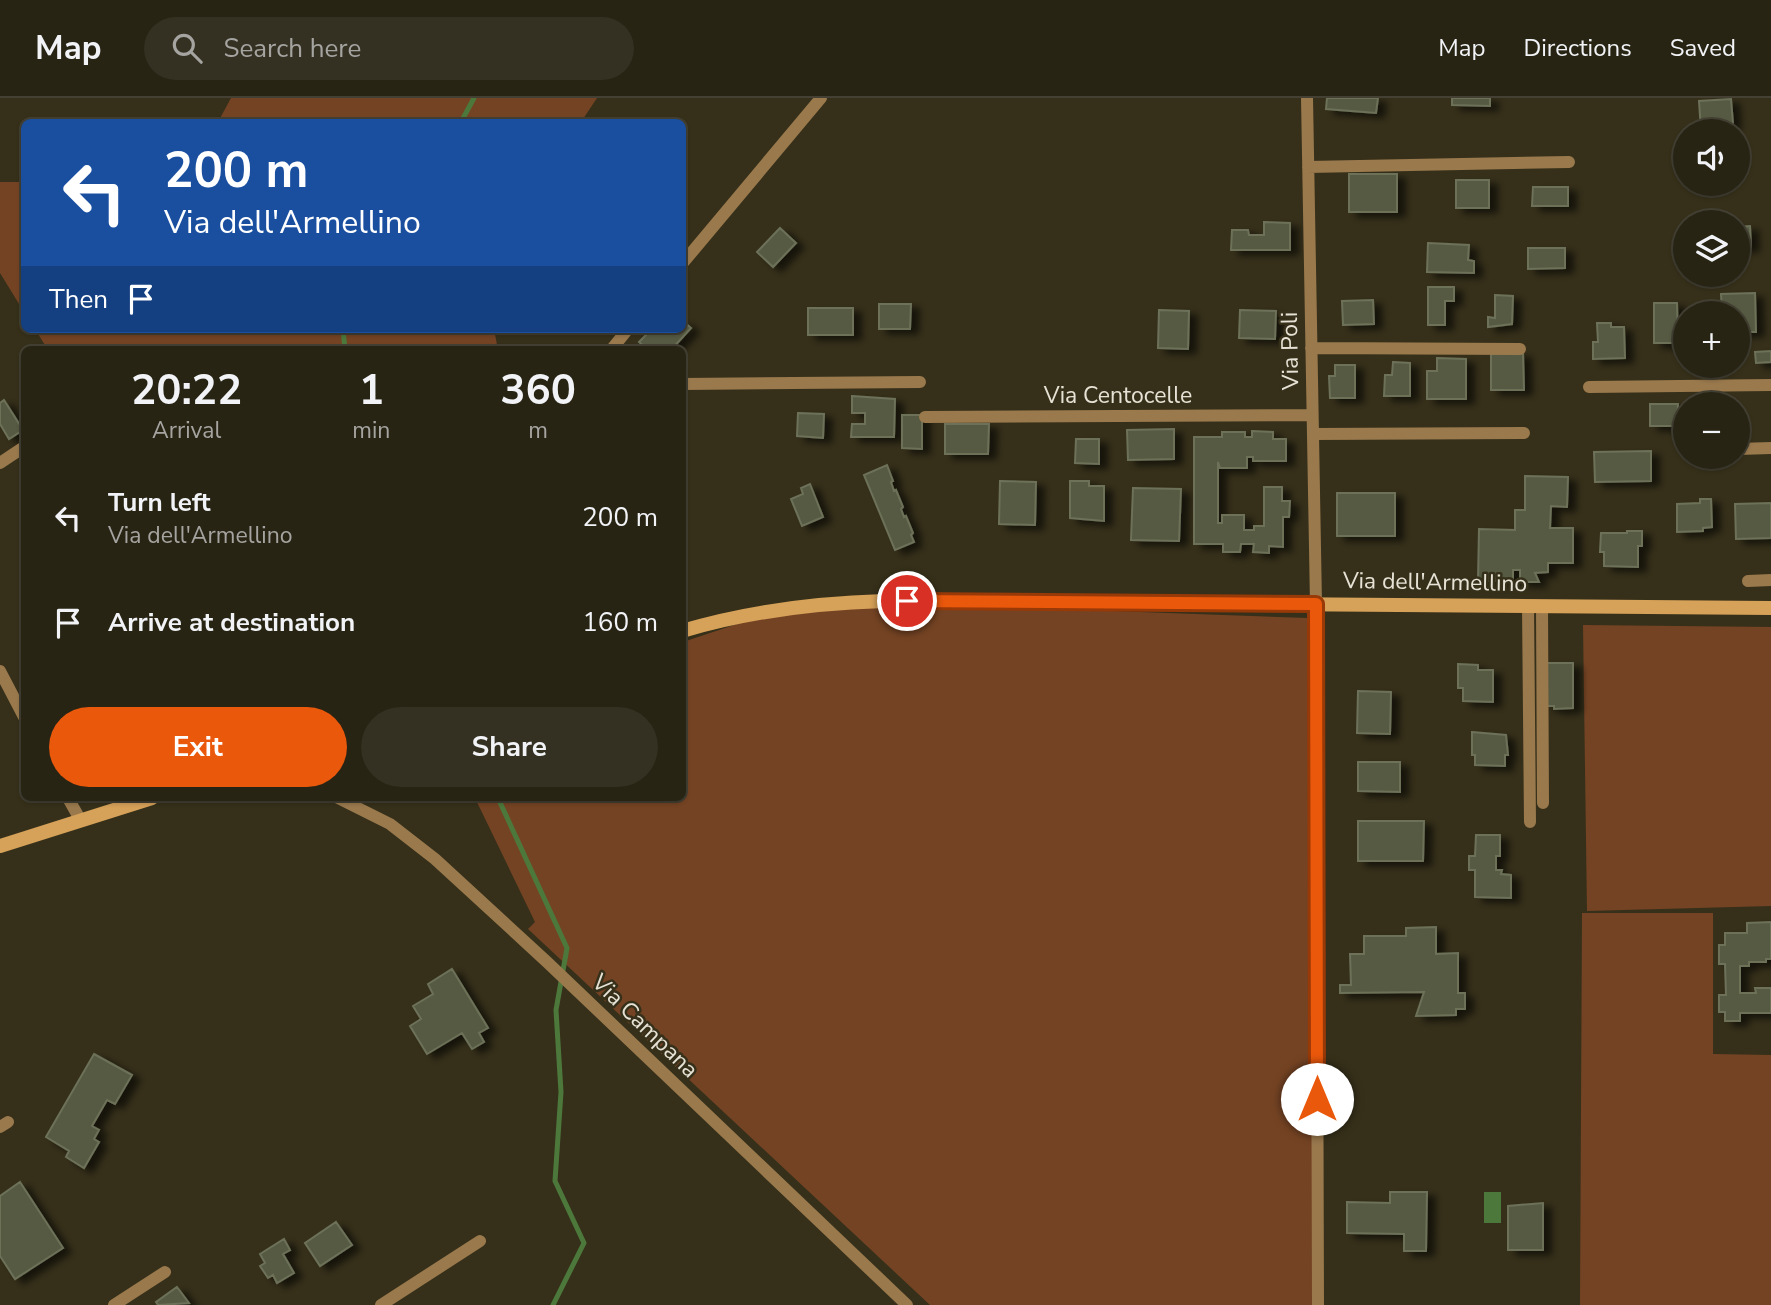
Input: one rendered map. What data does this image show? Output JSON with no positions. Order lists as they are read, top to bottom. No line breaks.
{"streets":{"street":["Via Poli","Via Centocelle","Via dell'Armellino","Via Campana"]},"crossings":[["Via Poli","Via Centocelle"],["Via Poli","Via dell'Armellino"]],"page":{"header":"Map","search":"Search here","nav":["Map","Directions","Saved"],"map_buttons":["+","−"],"turn":["200 m","Via dell'Armellino"],"then":"Then","eta":["20:22","Arrival","1","min","360","m"],"list":[{"name":"Turn left","note":"Via dell'Armellino","value":"200 m"},{"name":"Arrive at destination","value":"160 m"}],"buttons":["Exit","Share"]}}
